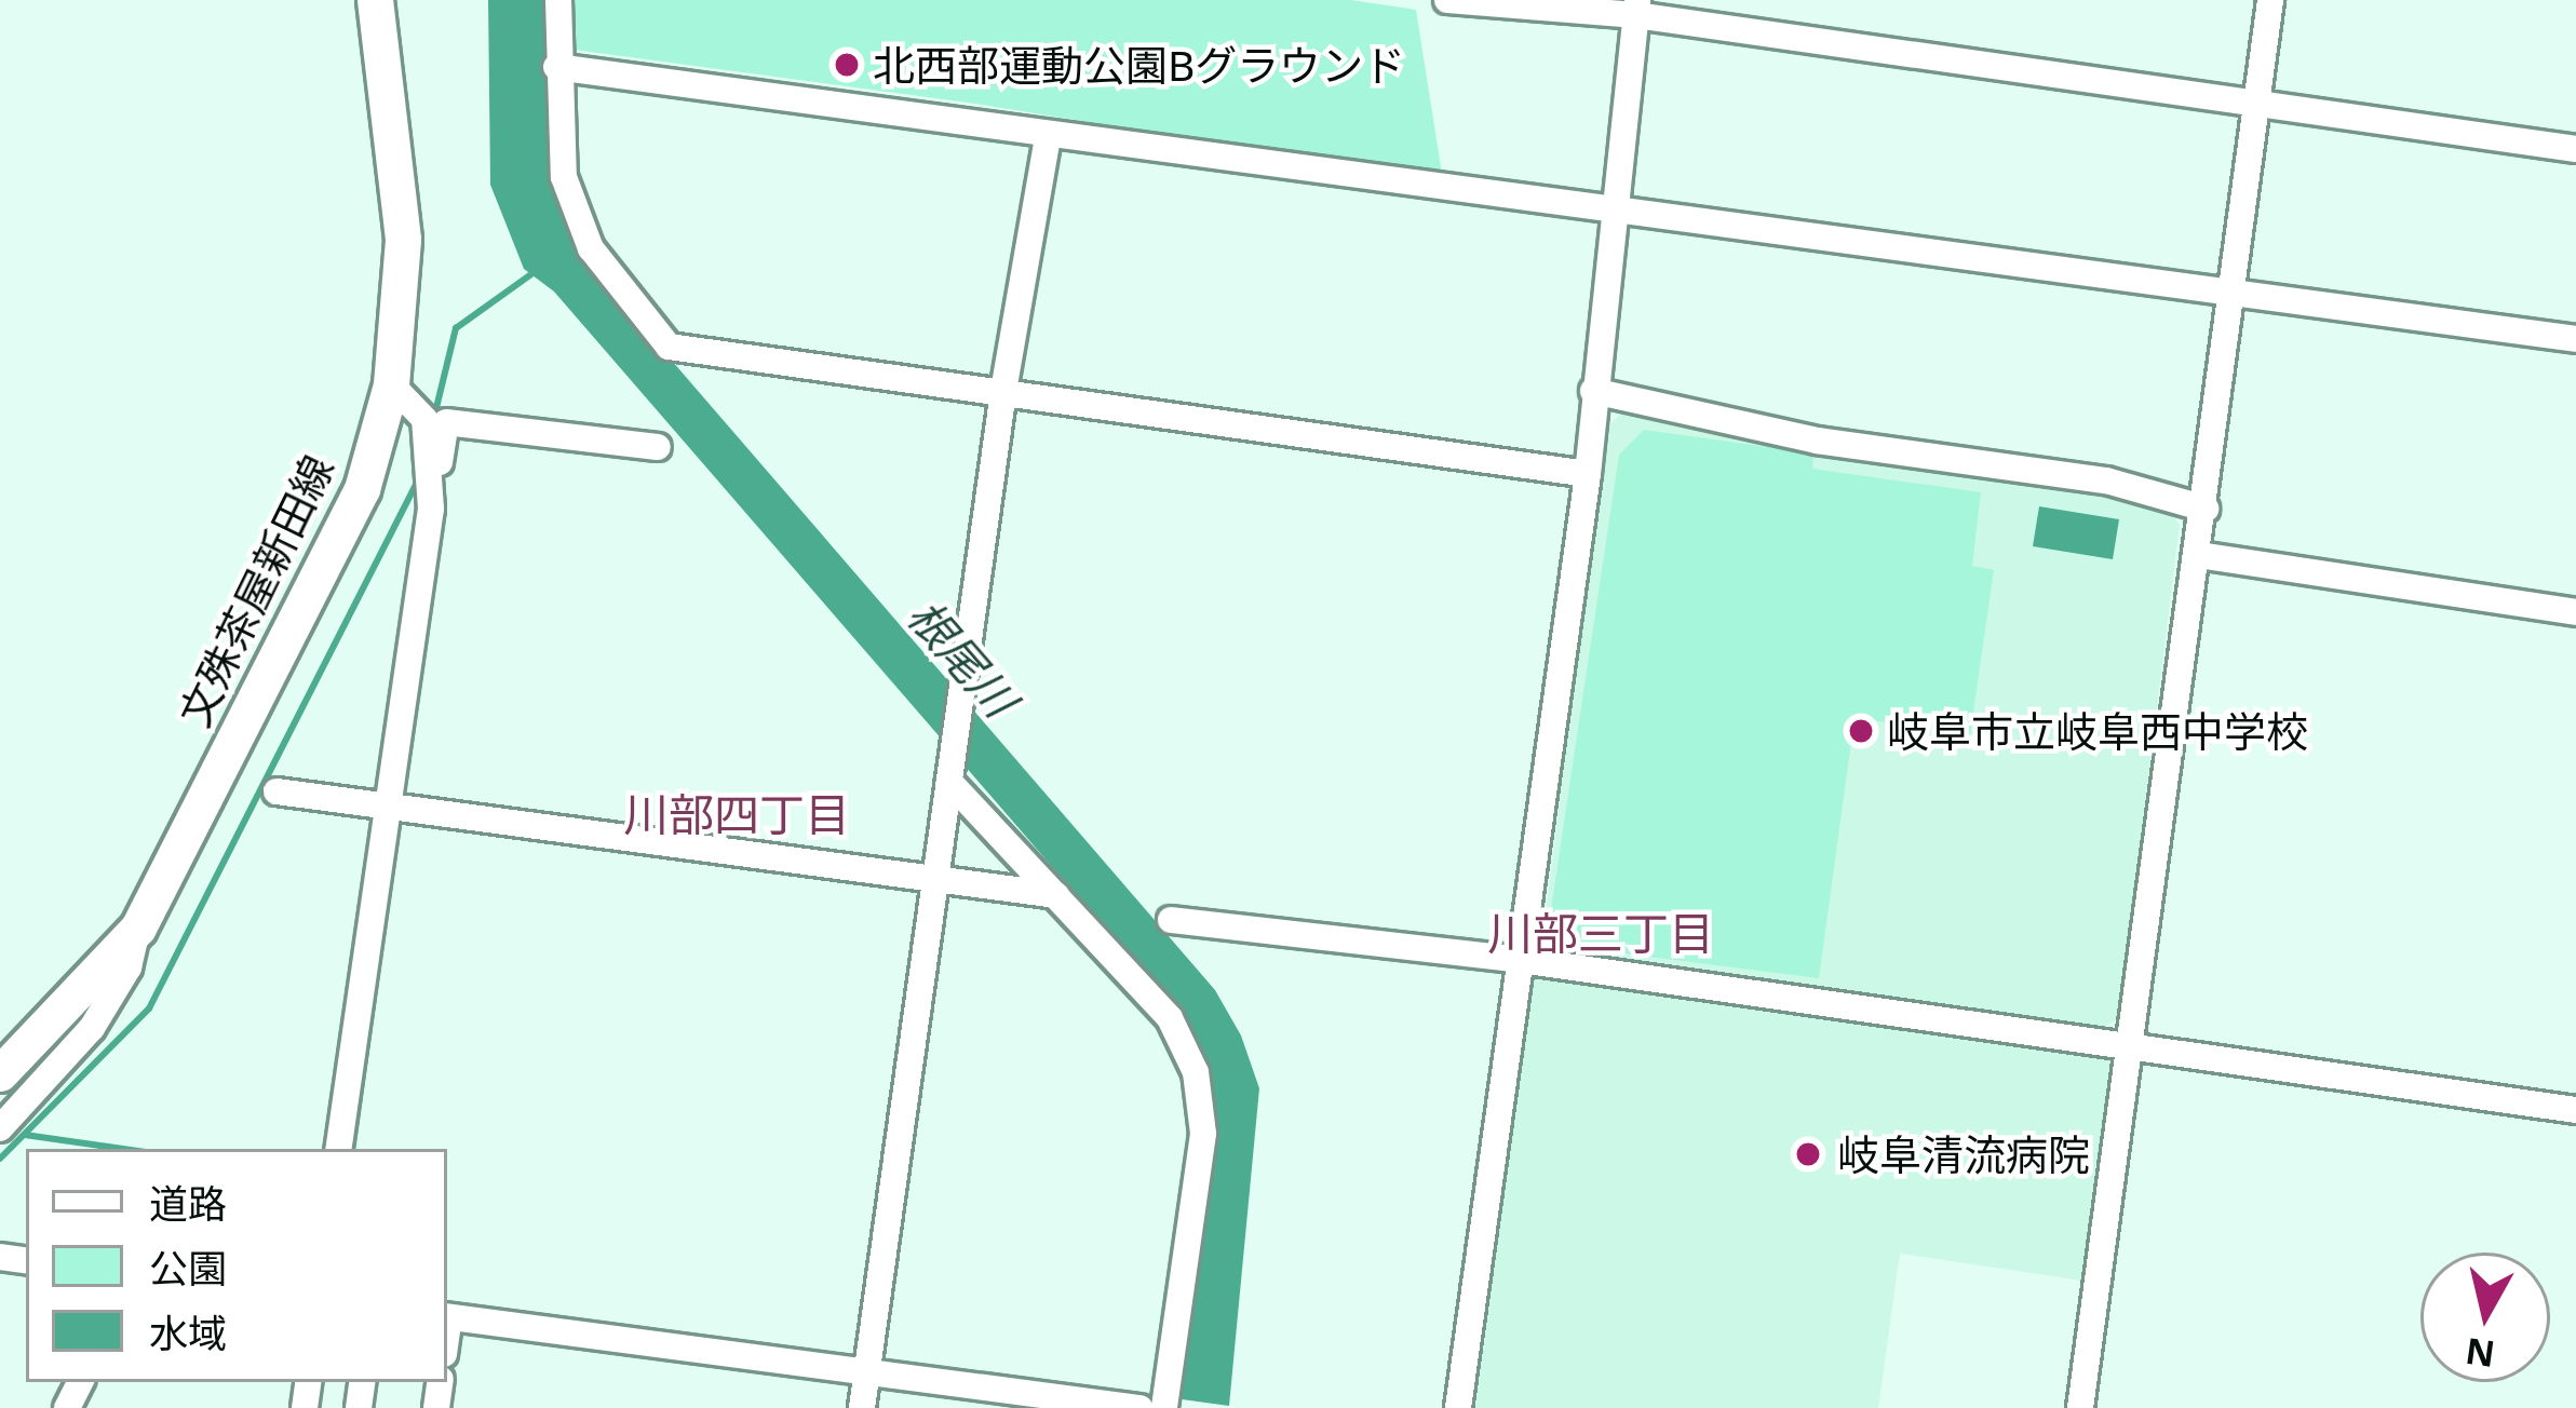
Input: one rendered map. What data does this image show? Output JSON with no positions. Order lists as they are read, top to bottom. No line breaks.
{"streets":{"main road":["文殊茶屋新田線"]},"districts":["川部四丁目","川部三丁目"],"water":["根尾川"],"places":["北西部運動公園Bグラウンド","岐阜市立岐阜西中学校","岐阜清流病院"],"legend":["道路","公園","水域"],"north":"bottom"}
